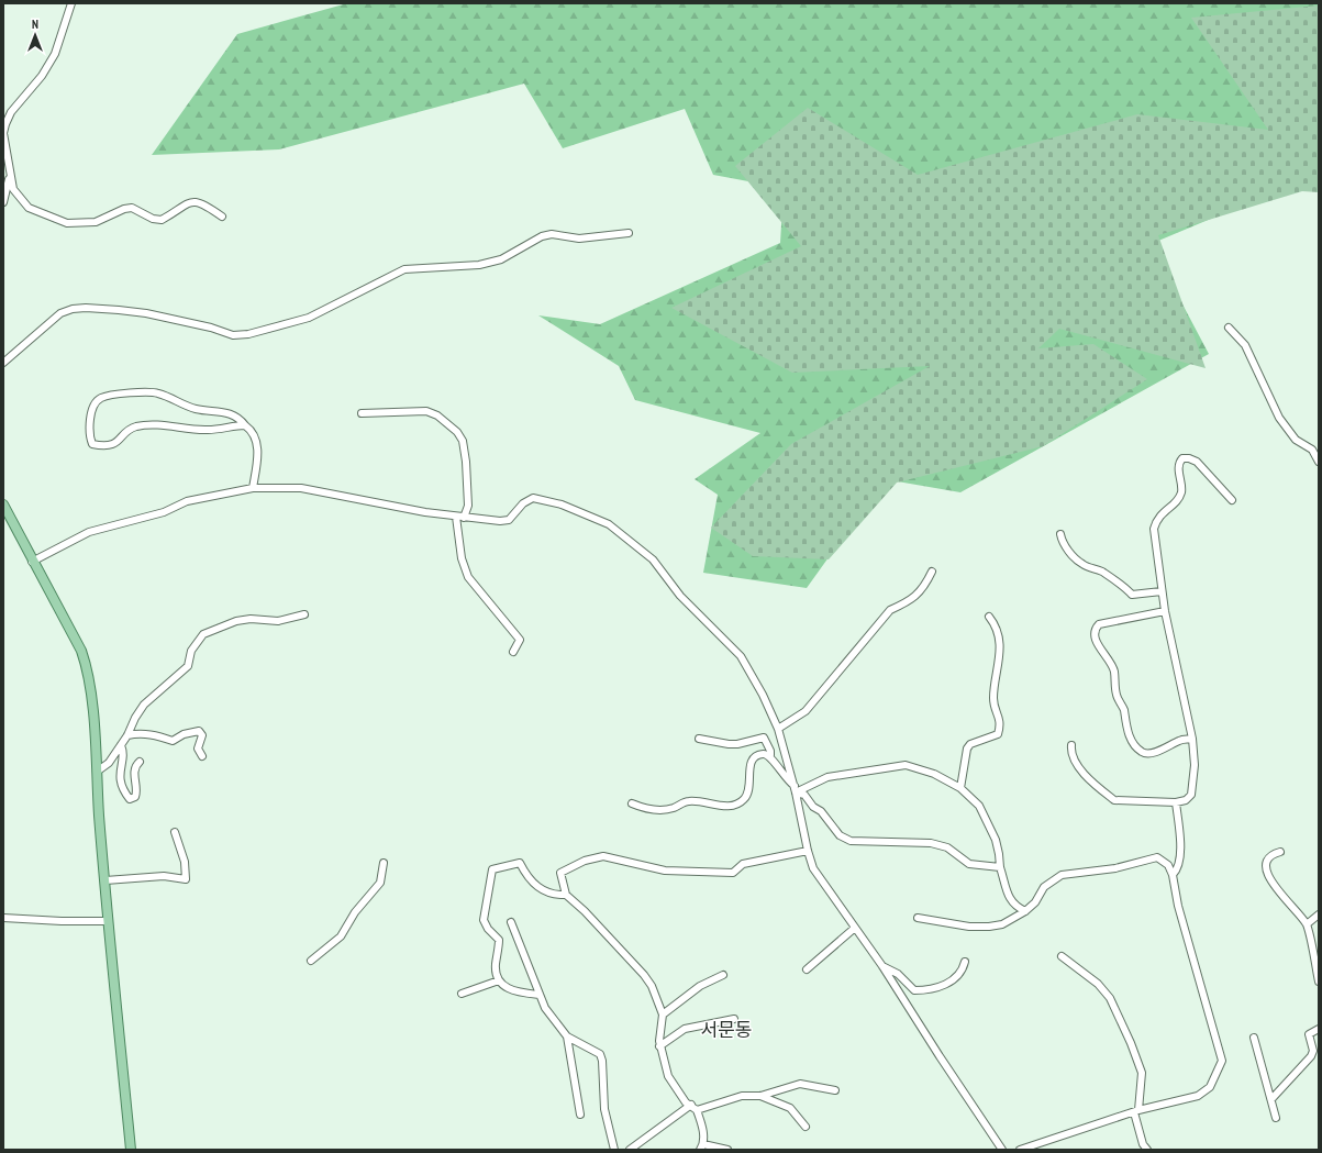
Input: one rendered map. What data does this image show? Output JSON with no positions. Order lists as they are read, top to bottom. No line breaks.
{"districts":["서문동"],"north":"top"}
